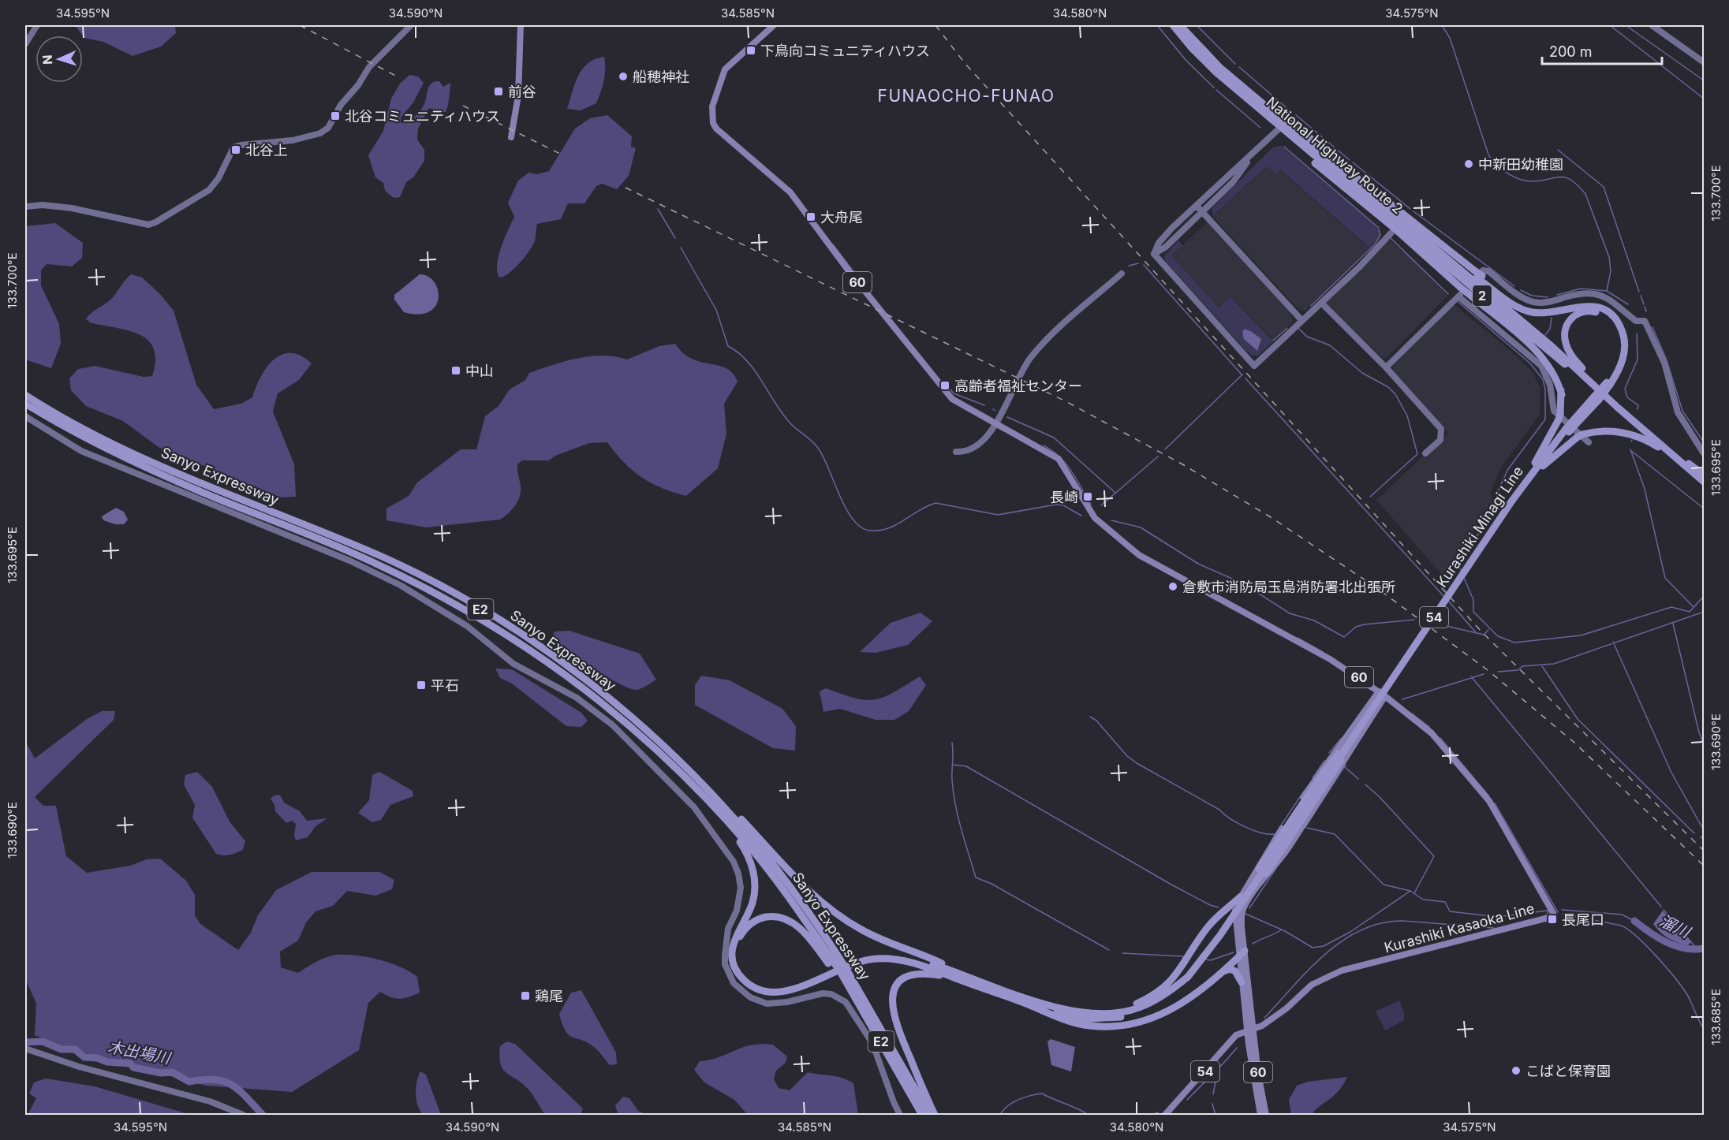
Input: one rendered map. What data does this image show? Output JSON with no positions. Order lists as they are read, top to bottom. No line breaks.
{"streets":{"highway":["National Highway Route 2","2","Sanyo Expressway","Kurashiki Minagi Line","E2","54"],"main road":["60","Kurashiki Kasaoka Line"]},"crossings":[["National Highway Route 2","54"],["60","54"],["60","Kurashiki Kasaoka Line"],["Kurashiki Minagi Line","54"],["54","Kurashiki Kasaoka Line"]],"districts":["FUNAOCHO-FUNAO"],"water":["溜川","木出場川"],"places":{"transit":["下鳥向コミュニティハウス","前谷","北谷コミュニティハウス","北谷上","大舟尾","中山","高齢者福祉センター","長崎","平石","長尾口","鶏尾"],"other":["船穂神社","中新田幼稚園","倉敷市消防局玉島消防署北出張所","こばと保育園"]},"scale_bar":"200 m","north":"left","coordinates":["34.595°N","34.590°N","34.585°N","34.580°N","34.575°N","133.700°E","133.695°E","133.690°E","133.685°E"]}
